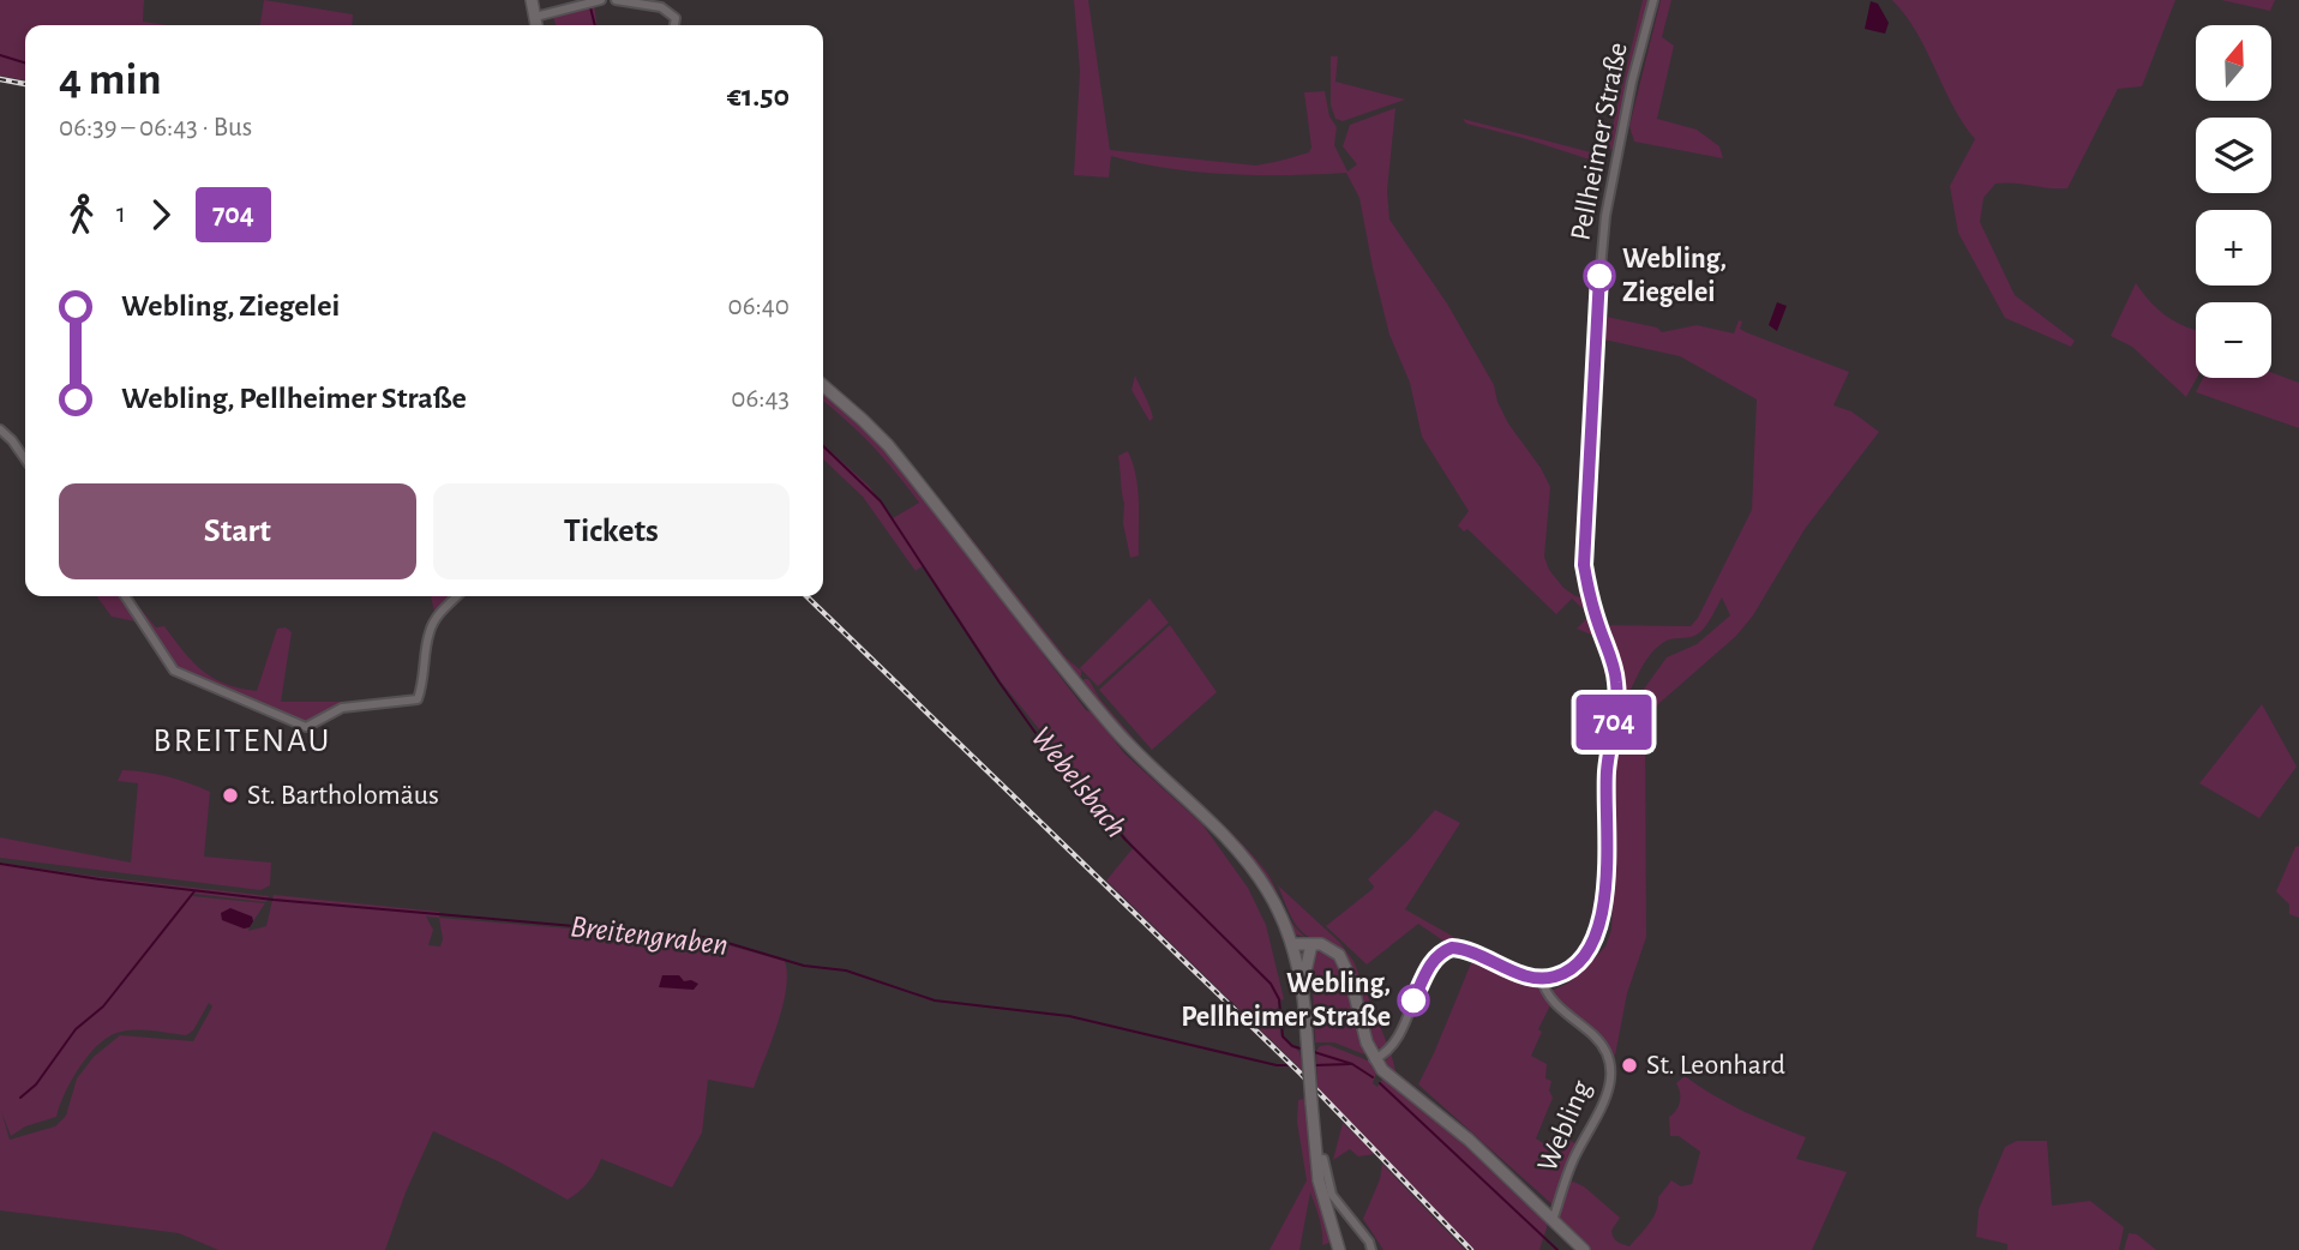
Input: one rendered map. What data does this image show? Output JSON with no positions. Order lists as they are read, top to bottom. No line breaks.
{"streets":{"street":["Pellheimer Straße","Webling"]},"crossings":[["Pellheimer Straße","Webling"]],"districts":["BREITENAU"],"water":["Webelsbach","Breitengraben"],"places":["Webling, Ziegelei","St. Bartholomäus","Webling, Pellheimer Straße","St. Leonhard"],"lines":["bus line 704"],"north":"top","page":{"on_map":"704","map_buttons":["+","−"],"heading":["4 min","06:39 – 06:43 · Bus","€1.50"],"legs":["1","704"],"list":[{"name":"Webling, Ziegelei","value":"06:40"},{"name":"Webling, Pellheimer Straße","value":"06:43"}],"buttons":["Start","Tickets"]}}
